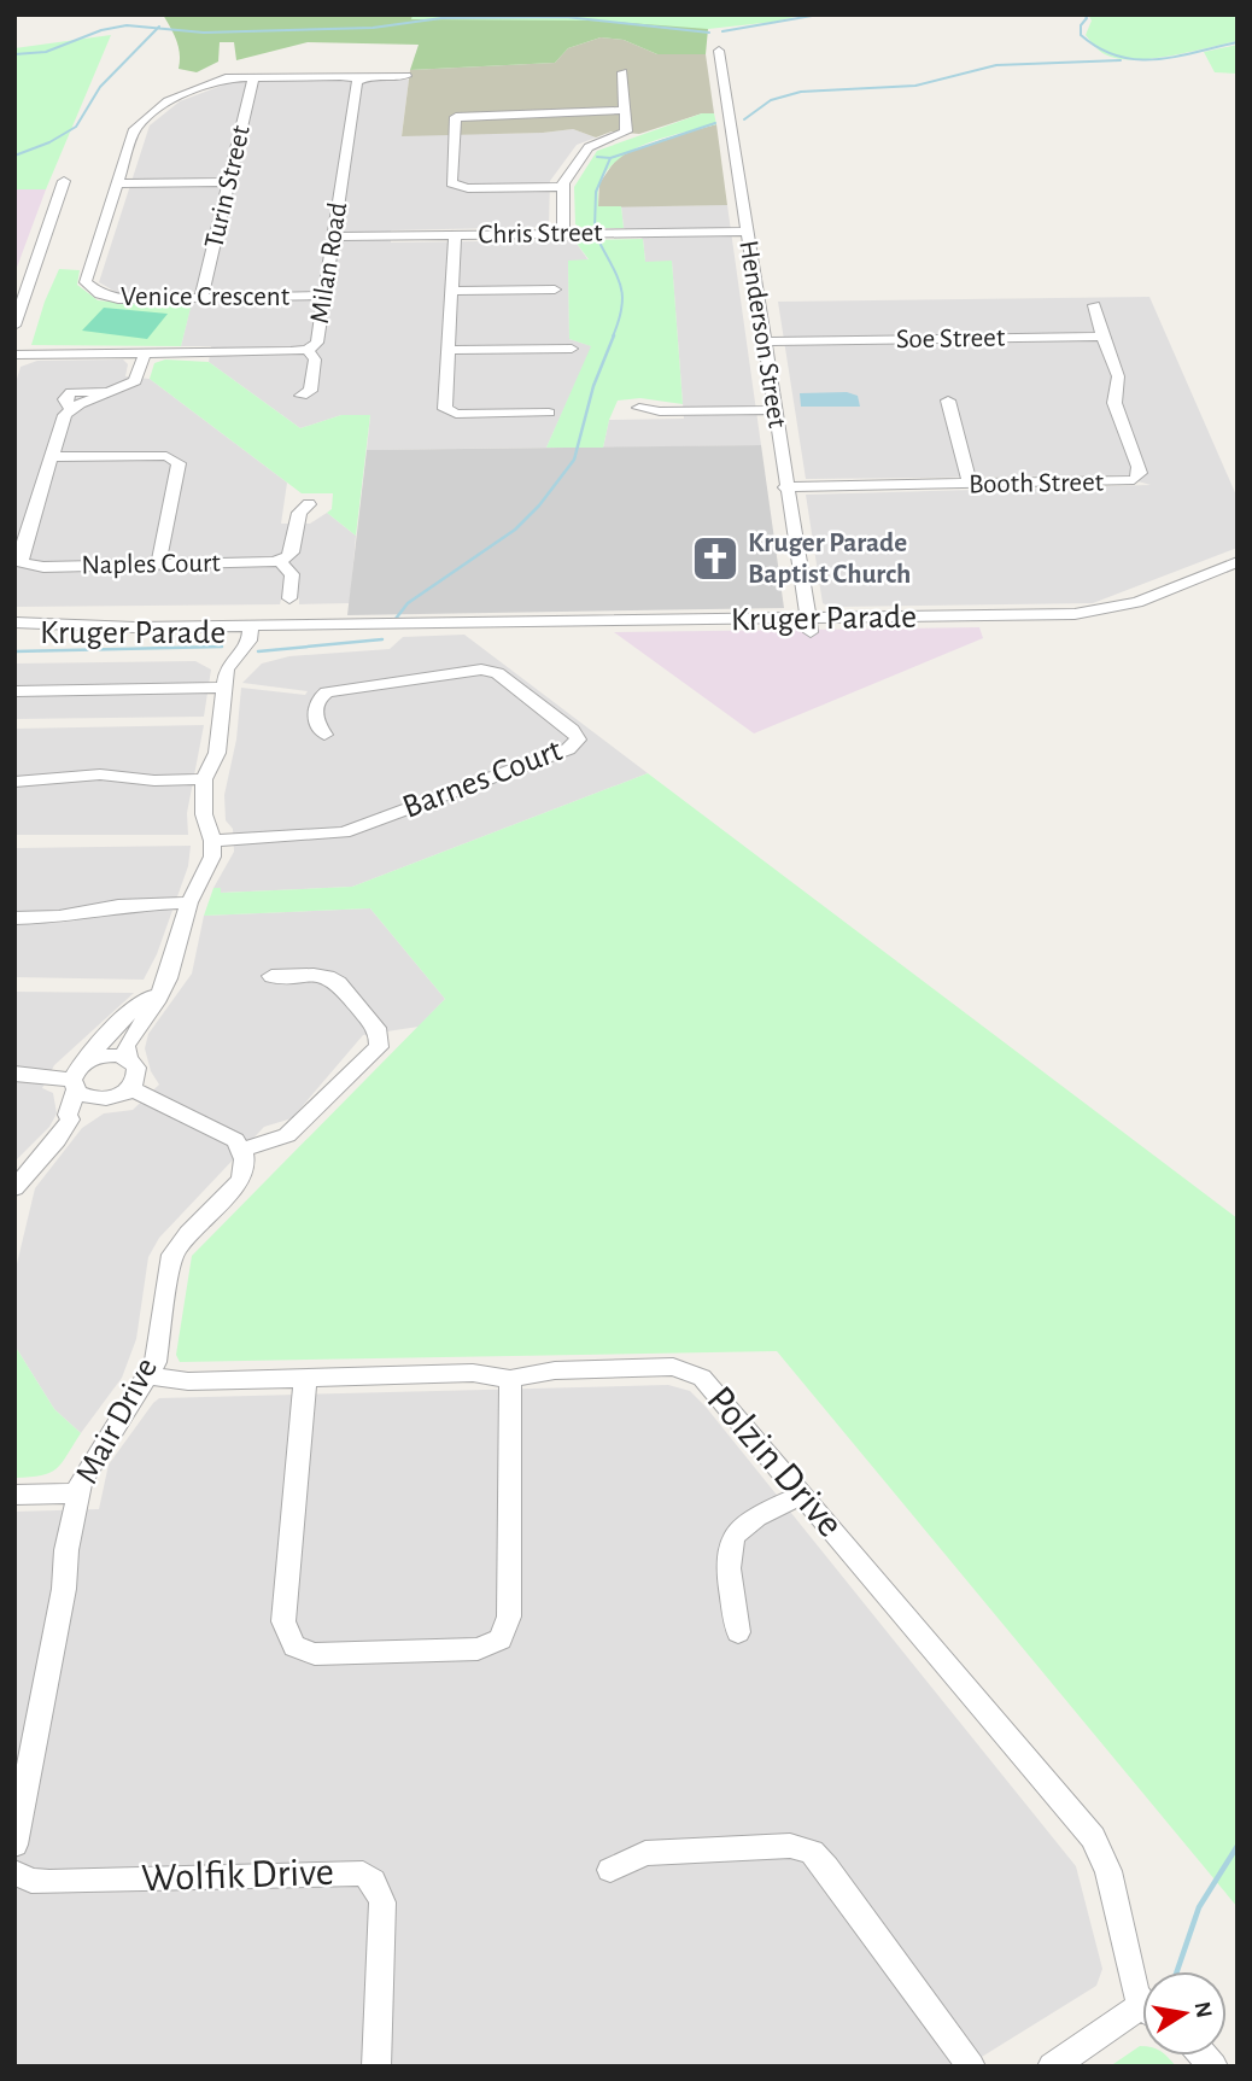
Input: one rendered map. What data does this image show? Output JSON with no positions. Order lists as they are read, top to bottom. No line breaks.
{"streets":{"street":["Turin Street","Chris Street","Milan Road","Venice Crescent","Henderson Street","Soe Street","Booth Street","Naples Court","Kruger Parade","Barnes Court","Mair Drive","Polzin Drive","Wolfik Drive"]},"crossings":[["Turin Street","Venice Crescent"],["Chris Street","Milan Road"],["Chris Street","Henderson Street"],["Milan Road","Venice Crescent"],["Milan Road","Naples Court"],["Henderson Street","Soe Street"],["Henderson Street","Booth Street"],["Henderson Street","Kruger Parade"],["Soe Street","Booth Street"],["Mair Drive","Polzin Drive"]],"places":{"church":["Kruger Parade Baptist Church"]},"north":"right"}
